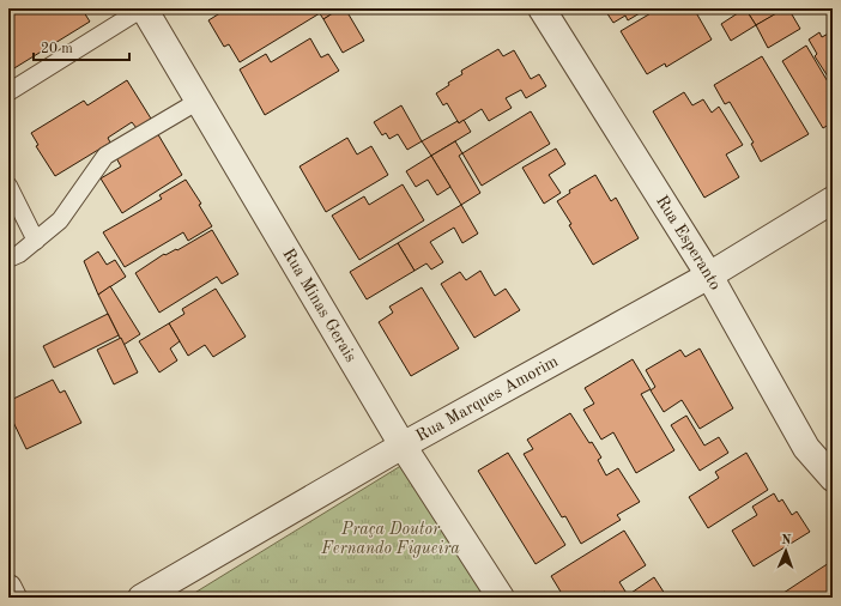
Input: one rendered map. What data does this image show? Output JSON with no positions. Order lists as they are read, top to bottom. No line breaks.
{"streets":{"street":["Rua Esperanto","Rua Minas Gerais","Rua Marques Amorim"]},"crossings":[["Rua Esperanto","Rua Marques Amorim"],["Rua Minas Gerais","Rua Marques Amorim"]],"parks":["Praça Doutor Fernando Figueira"],"scale_bar":"20 m","north":"top"}
